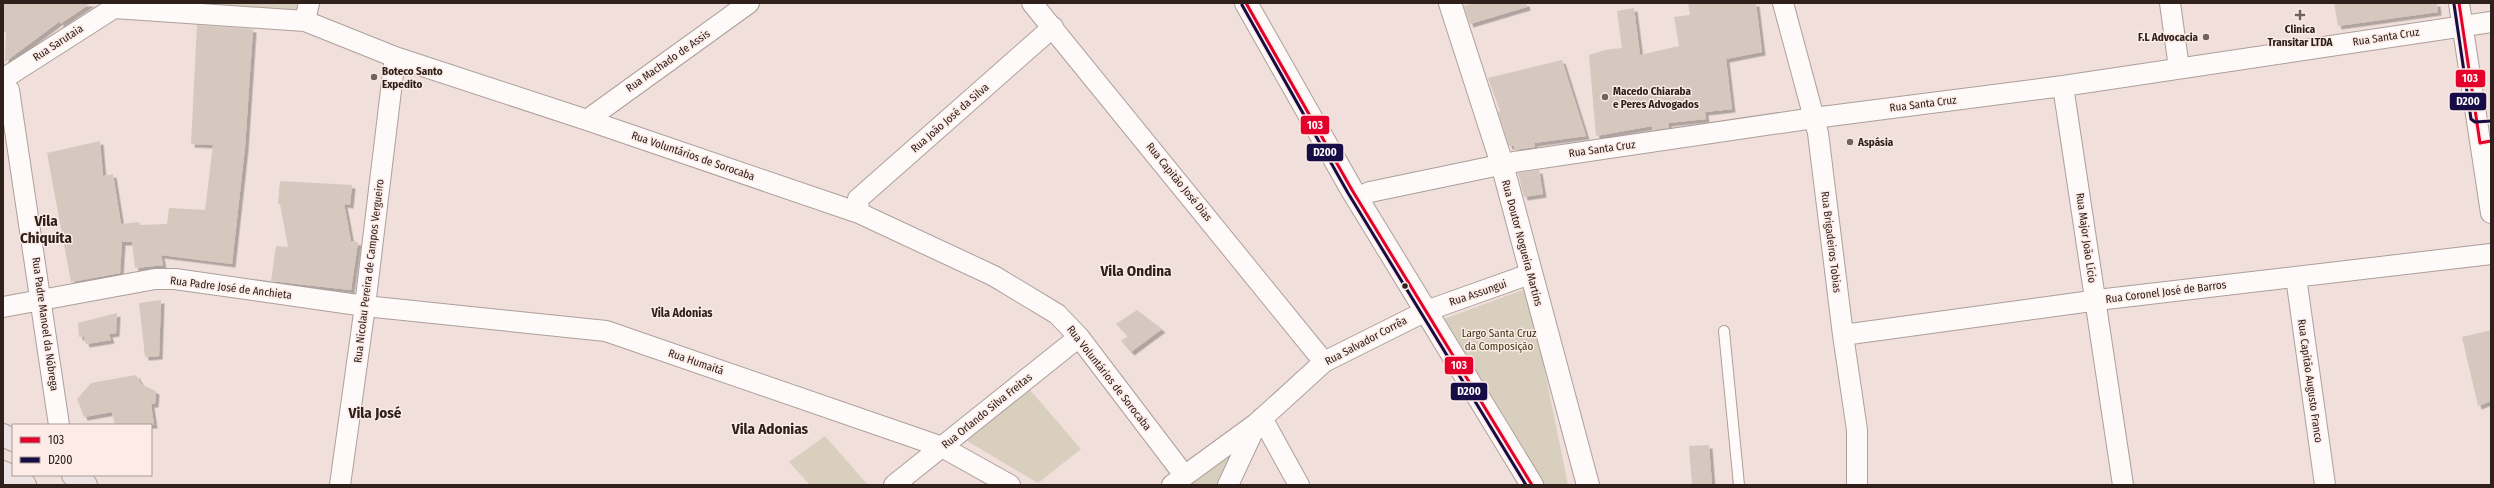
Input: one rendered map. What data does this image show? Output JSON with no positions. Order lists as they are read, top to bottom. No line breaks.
{"streets":{"main road":["Rua Doutor Nogueira Martins"],"street":["Rua Santa Cruz","Rua Sarutaia","Rua Machado de Assis","Rua João José da Silva","Rua Voluntários de Sorocaba","Rua Capitão José Dias","Rua Major João Lício","Rua Brigadeiros Tobias","Rua Nicolau Pereira de Campos Vergueiro","Rua Padre José de Anchieta","Rua Coronel José de Barros","Rua Assungui","Rua Padre Manoel da Nóbrega","Rua Salvador Corrêa","Rua Humaitá","Rua Capitão Augusto Franco","Rua Orlando Silva Freitas"]},"crossings":[["Rua Santa Cruz","Rua Major João Lício"],["Rua Santa Cruz","Rua Brigadeiros Tobias"],["Rua Santa Cruz","Rua Doutor Nogueira Martins"],["Rua Sarutaia","Rua Voluntários de Sorocaba"],["Rua Machado de Assis","Rua Voluntários de Sorocaba"],["Rua João José da Silva","Rua Voluntários de Sorocaba"],["Rua João José da Silva","Rua Capitão José Dias"],["Rua Voluntários de Sorocaba","Rua Nicolau Pereira de Campos Vergueiro"],["Rua Voluntários de Sorocaba","Rua Salvador Corrêa"],["Rua Voluntários de Sorocaba","Rua Orlando Silva Freitas"],["Rua Capitão José Dias","Rua Salvador Corrêa"],["Rua Major João Lício","Rua Coronel José de Barros"],["Rua Brigadeiros Tobias","Rua Coronel José de Barros"],["Rua Doutor Nogueira Martins","Rua Assungui"],["Rua Nicolau Pereira de Campos Vergueiro","Rua Padre José de Anchieta"],["Rua Nicolau Pereira de Campos Vergueiro","Rua Humaitá"],["Rua Padre José de Anchieta","Rua Padre Manoel da Nóbrega"],["Rua Padre José de Anchieta","Rua Humaitá"],["Rua Coronel José de Barros","Rua Capitão Augusto Franco"],["Rua Assungui","Rua Salvador Corrêa"],["Rua Humaitá","Rua Orlando Silva Freitas"]],"districts":["Vila Chiquita","Vila Ondina","Vila Adonias","Vila José","Vila Adonias"],"parks":["Largo Santa Cruz da Composição"],"places":{"health":["Clinica Transitar LTDA"],"other":["F.L Advocacia","Boteco Santo Expedito","Macedo Chiaraba e Peres Advogados","Aspásia"]},"lines":["transit line 103","transit line D200"],"legend":["103","D200"]}
